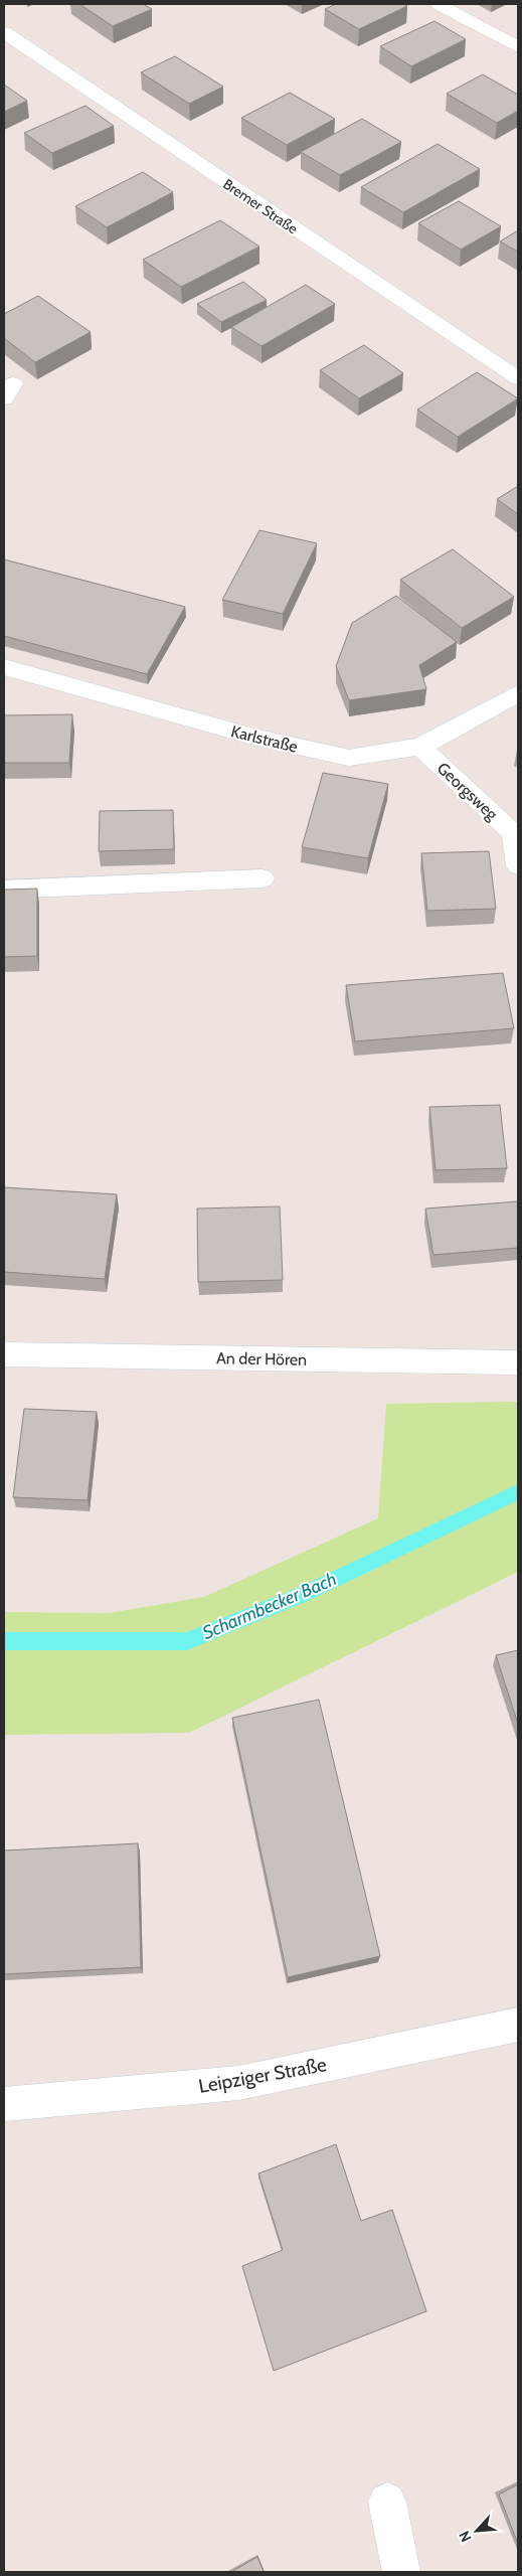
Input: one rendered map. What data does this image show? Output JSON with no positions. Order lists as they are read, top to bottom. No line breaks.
{"streets":{"street":["Bremer Straße","Karlstraße","Georgsweg","An der Hören","Leipziger Straße"]},"crossings":[["Karlstraße","Georgsweg"]],"water":["Scharmbecker Bach"],"north":"bottom left"}
